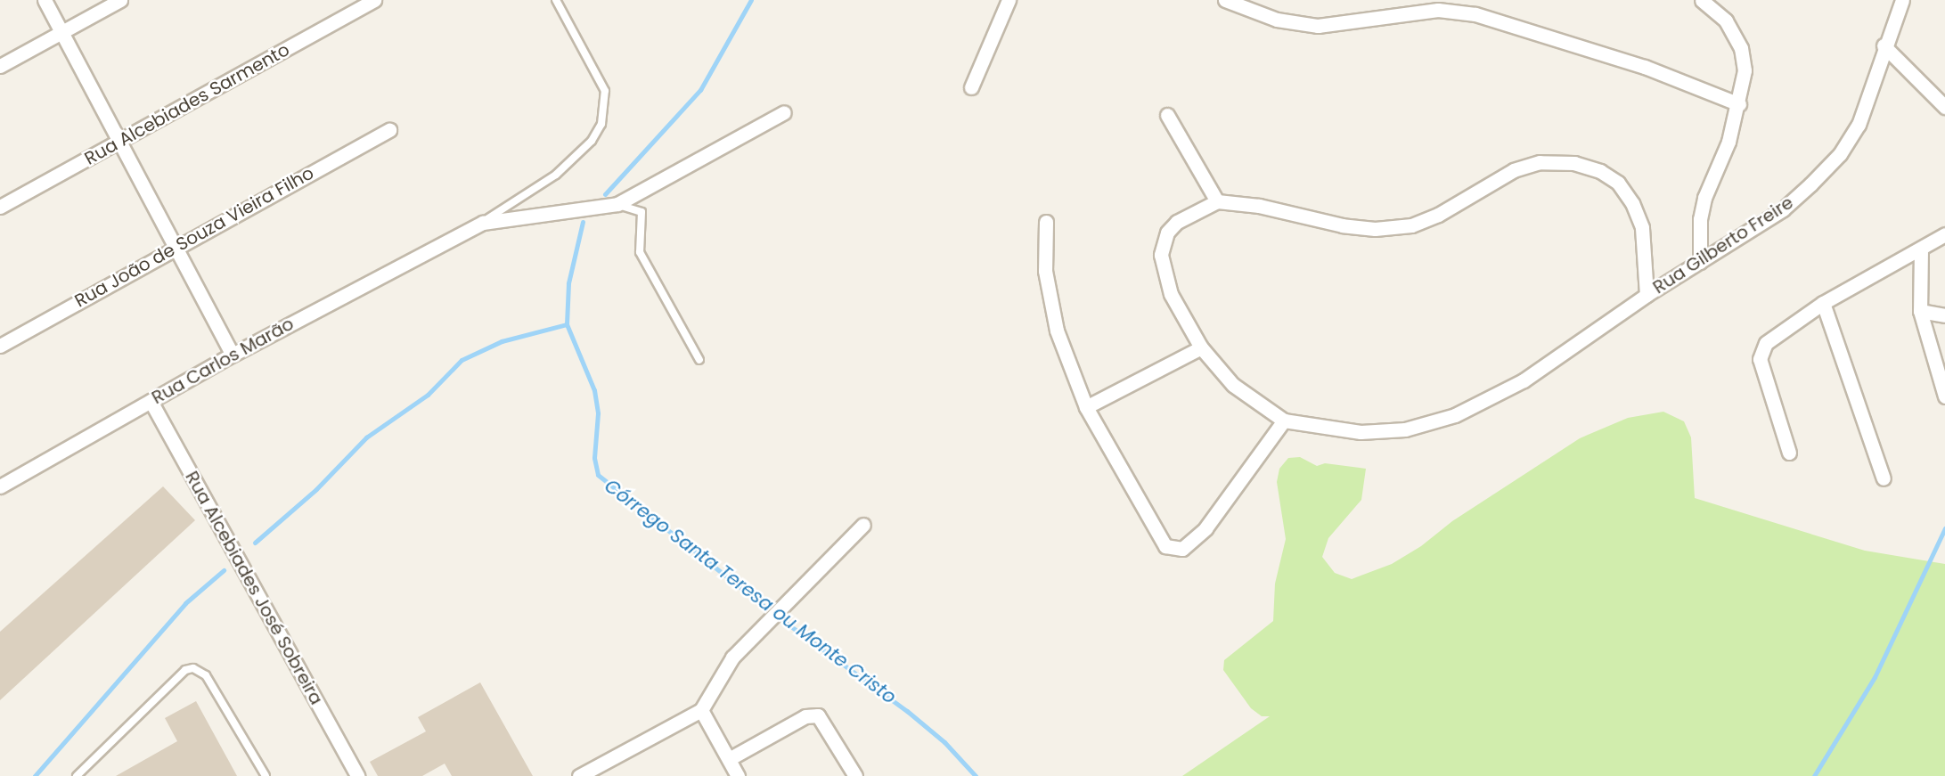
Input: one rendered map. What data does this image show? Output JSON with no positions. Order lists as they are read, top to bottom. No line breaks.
{"streets":{"street":["Rua Alcebiades Sarmento","Rua João de Souza Vieira Filho","Rua Gilberto Freire","Rua Carlos Marão","Rua Alcebiades José Sobreira"]},"crossings":[["Rua Carlos Marão","Rua Alcebiades José Sobreira"]],"water":["Córrego Santa Teresa ou Monte Cristo"]}
